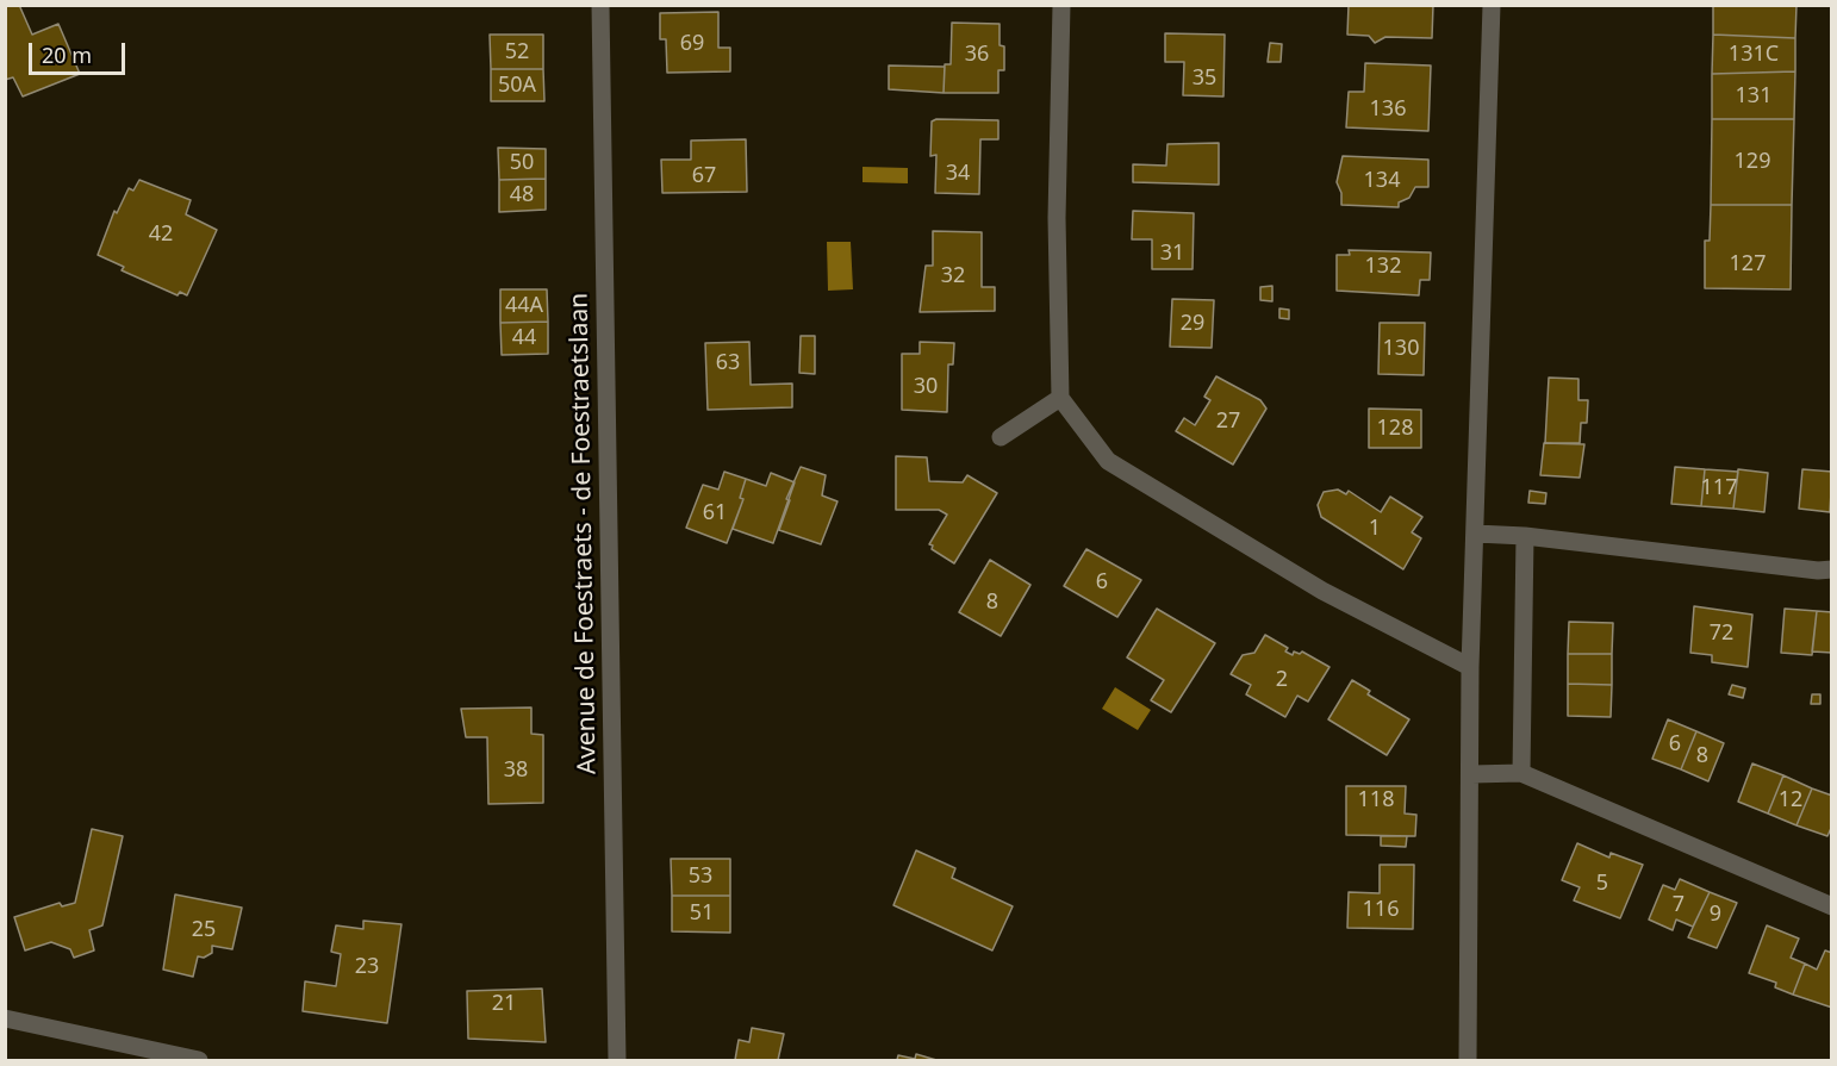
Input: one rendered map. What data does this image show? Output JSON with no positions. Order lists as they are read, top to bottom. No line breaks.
{"streets":{"street":["Avenue de Foestraets - de Foestraetslaan"]},"house_numbers":["69","52","36","131C","35","50A","131","136","129","50","34","67","134","48","42","31","127","132","32","44A","29","44","130","63","30","27","128","117","61","1","6","8","72","2","6","8","38","118","12","53","5","7","116","51","9","25","23","21"],"scale_bar":"20 m"}
